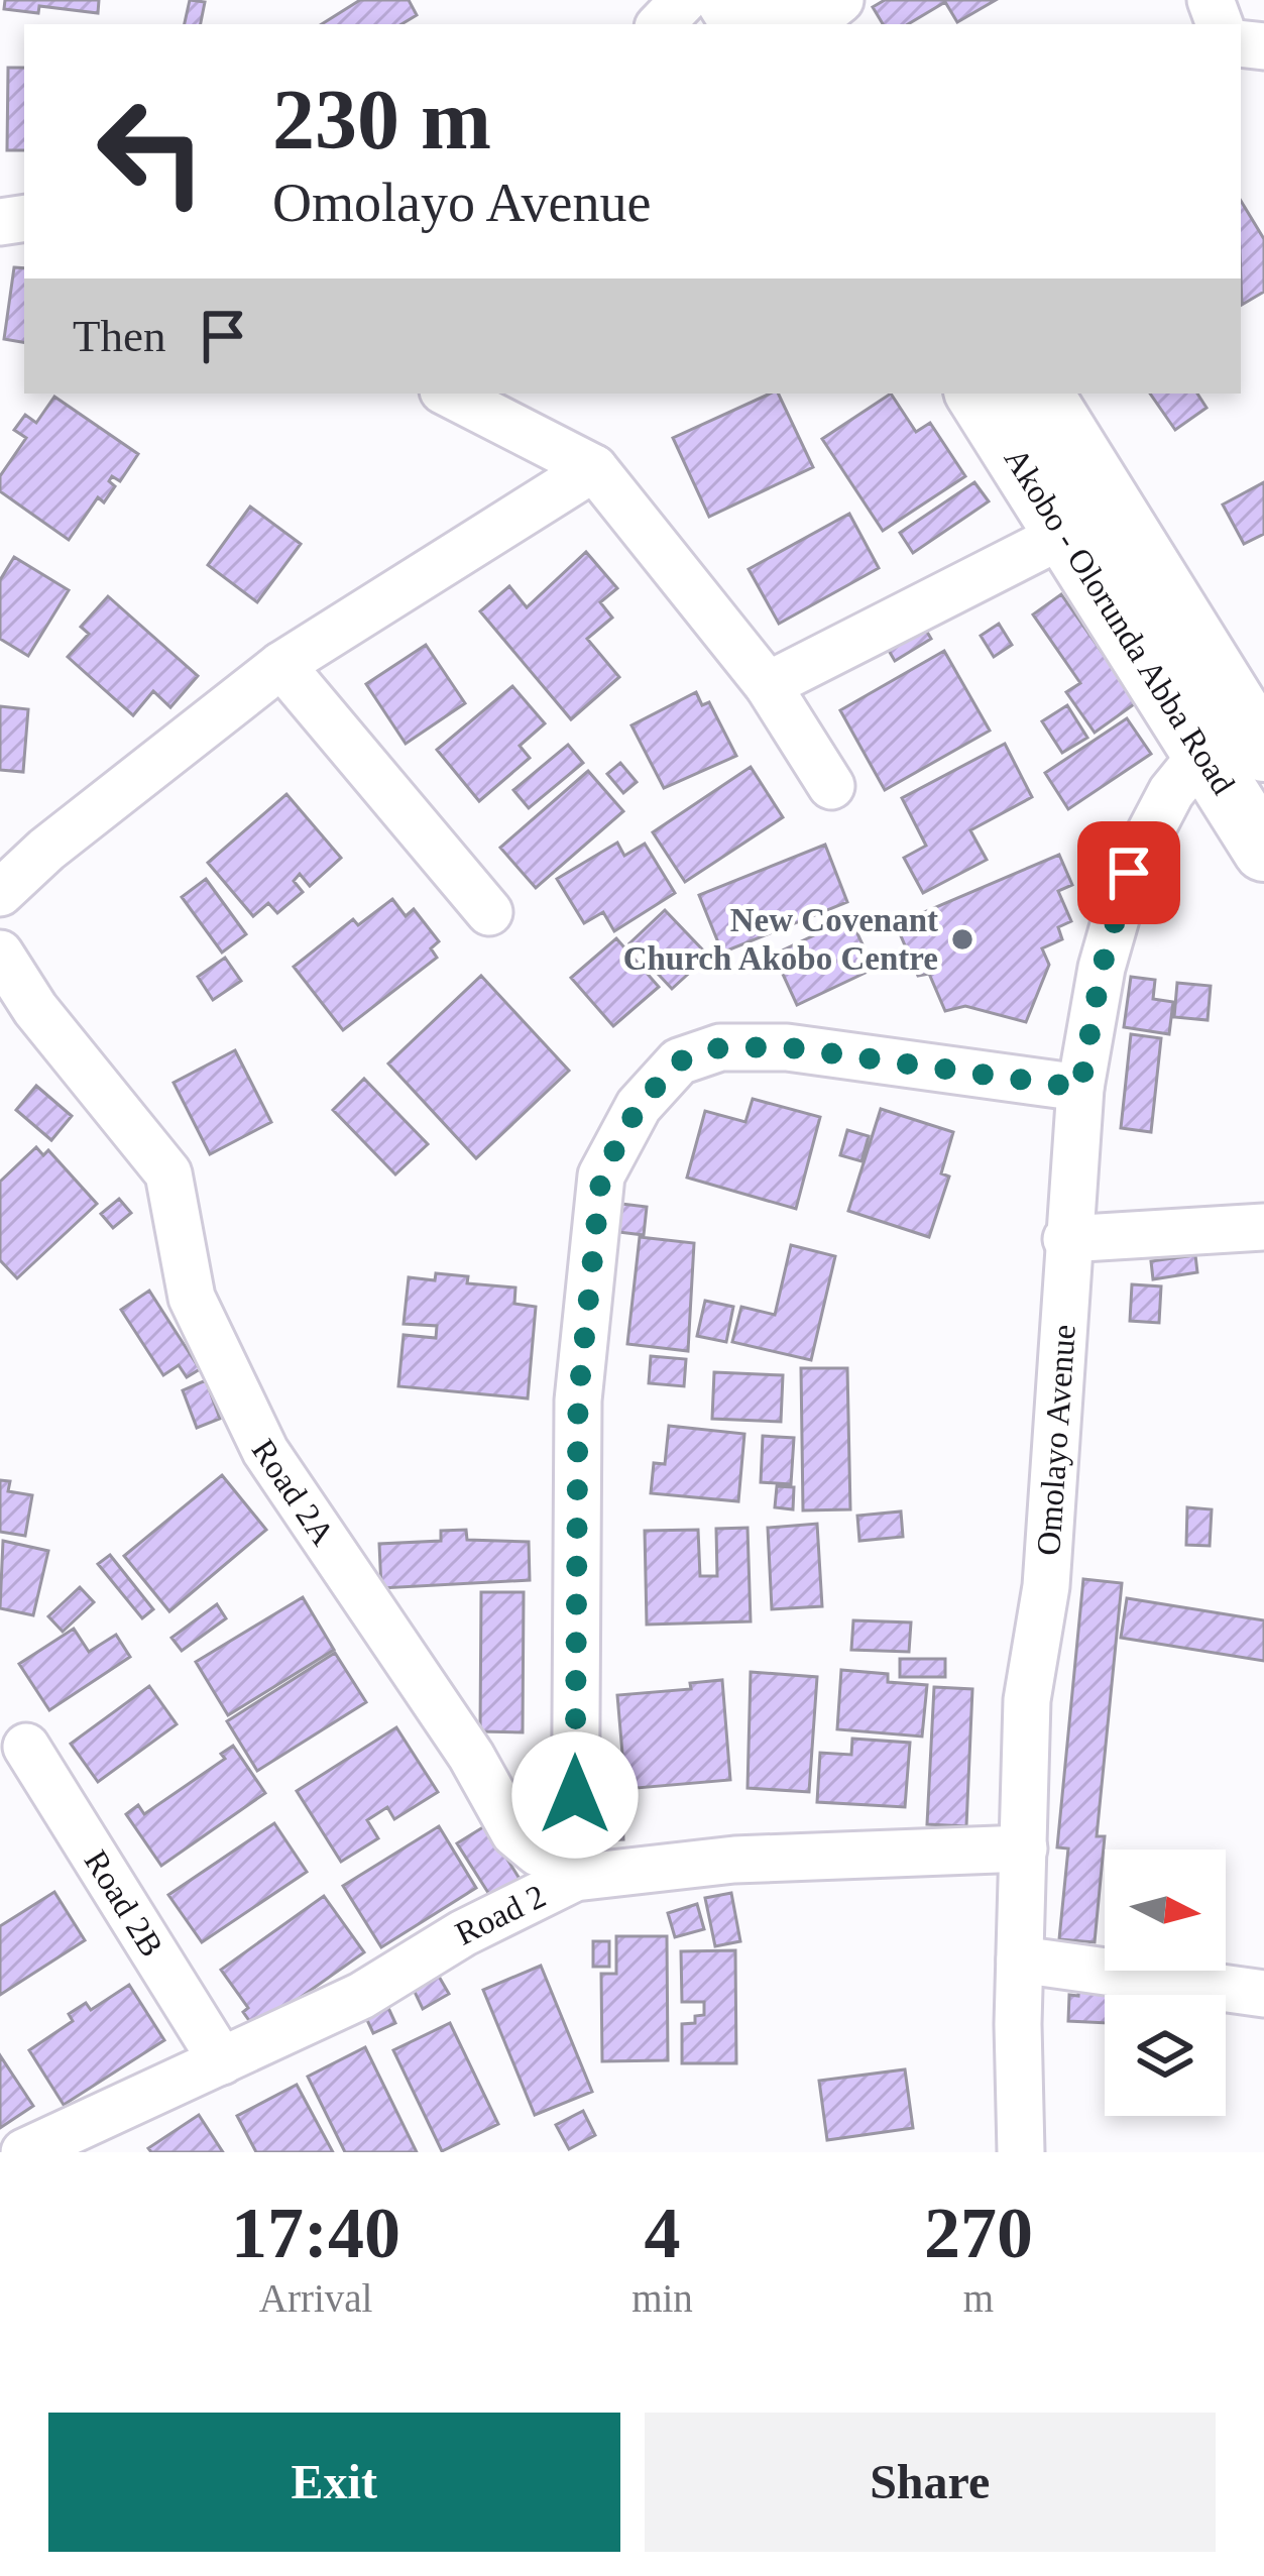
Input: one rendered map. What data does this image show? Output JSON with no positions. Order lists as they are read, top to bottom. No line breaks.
{"streets":{"main road":["Akobo - Olorunda Abba Road"],"street":["Omolayo Avenue","Road 2A","Road 2B","Road 2"]},"crossings":[["Akobo - Olorunda Abba Road","Omolayo Avenue"],["Omolayo Avenue","Road 2"],["Road 2A","Road 2"],["Road 2B","Road 2"]],"places":["New Covenant Church Akobo Centre"],"north":"right","page":{"turn":["230 m","Omolayo Avenue"],"then":"Then","eta":["17:40","Arrival","4","min","270","m"],"buttons":["Exit","Share"]}}
